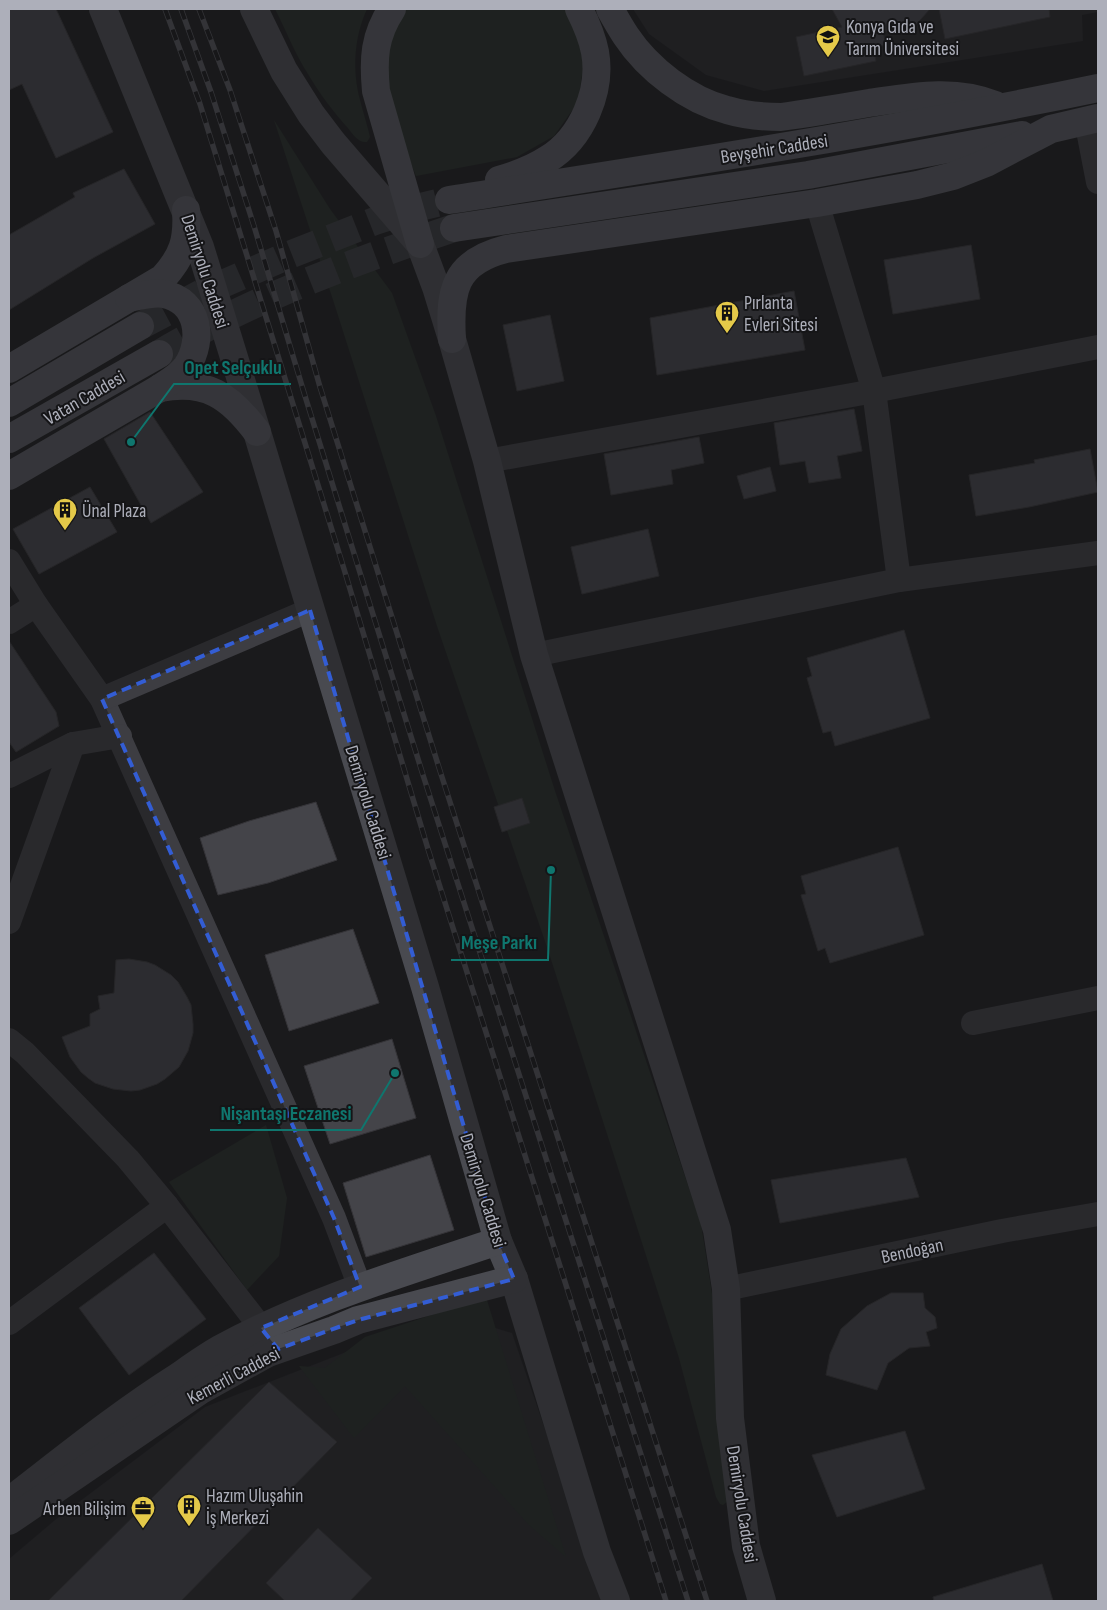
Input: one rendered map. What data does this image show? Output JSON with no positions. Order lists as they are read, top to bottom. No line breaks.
{"streets":{"main road":["Beyşehir Caddesi","Demiryolu Caddesi","Vatan Caddesi","Kemerli Caddesi"],"street":["Bendoğan"]},"crossings":[["Demiryolu Caddesi","Bendoğan"],["Demiryolu Caddesi","Kemerli Caddesi"]],"places":{"school or university":["Konya Gıda ve Tarım Üniversitesi"],"building":["Pırlanta Evleri Sitesi","Ünal Plaza","Hazım Uluşahin İş Merkezi"],"other":["Opet Selçuklu","Meşe Parkı","Nişantaşı Eczanesi"],"office":["Arben Bilişim"]}}
